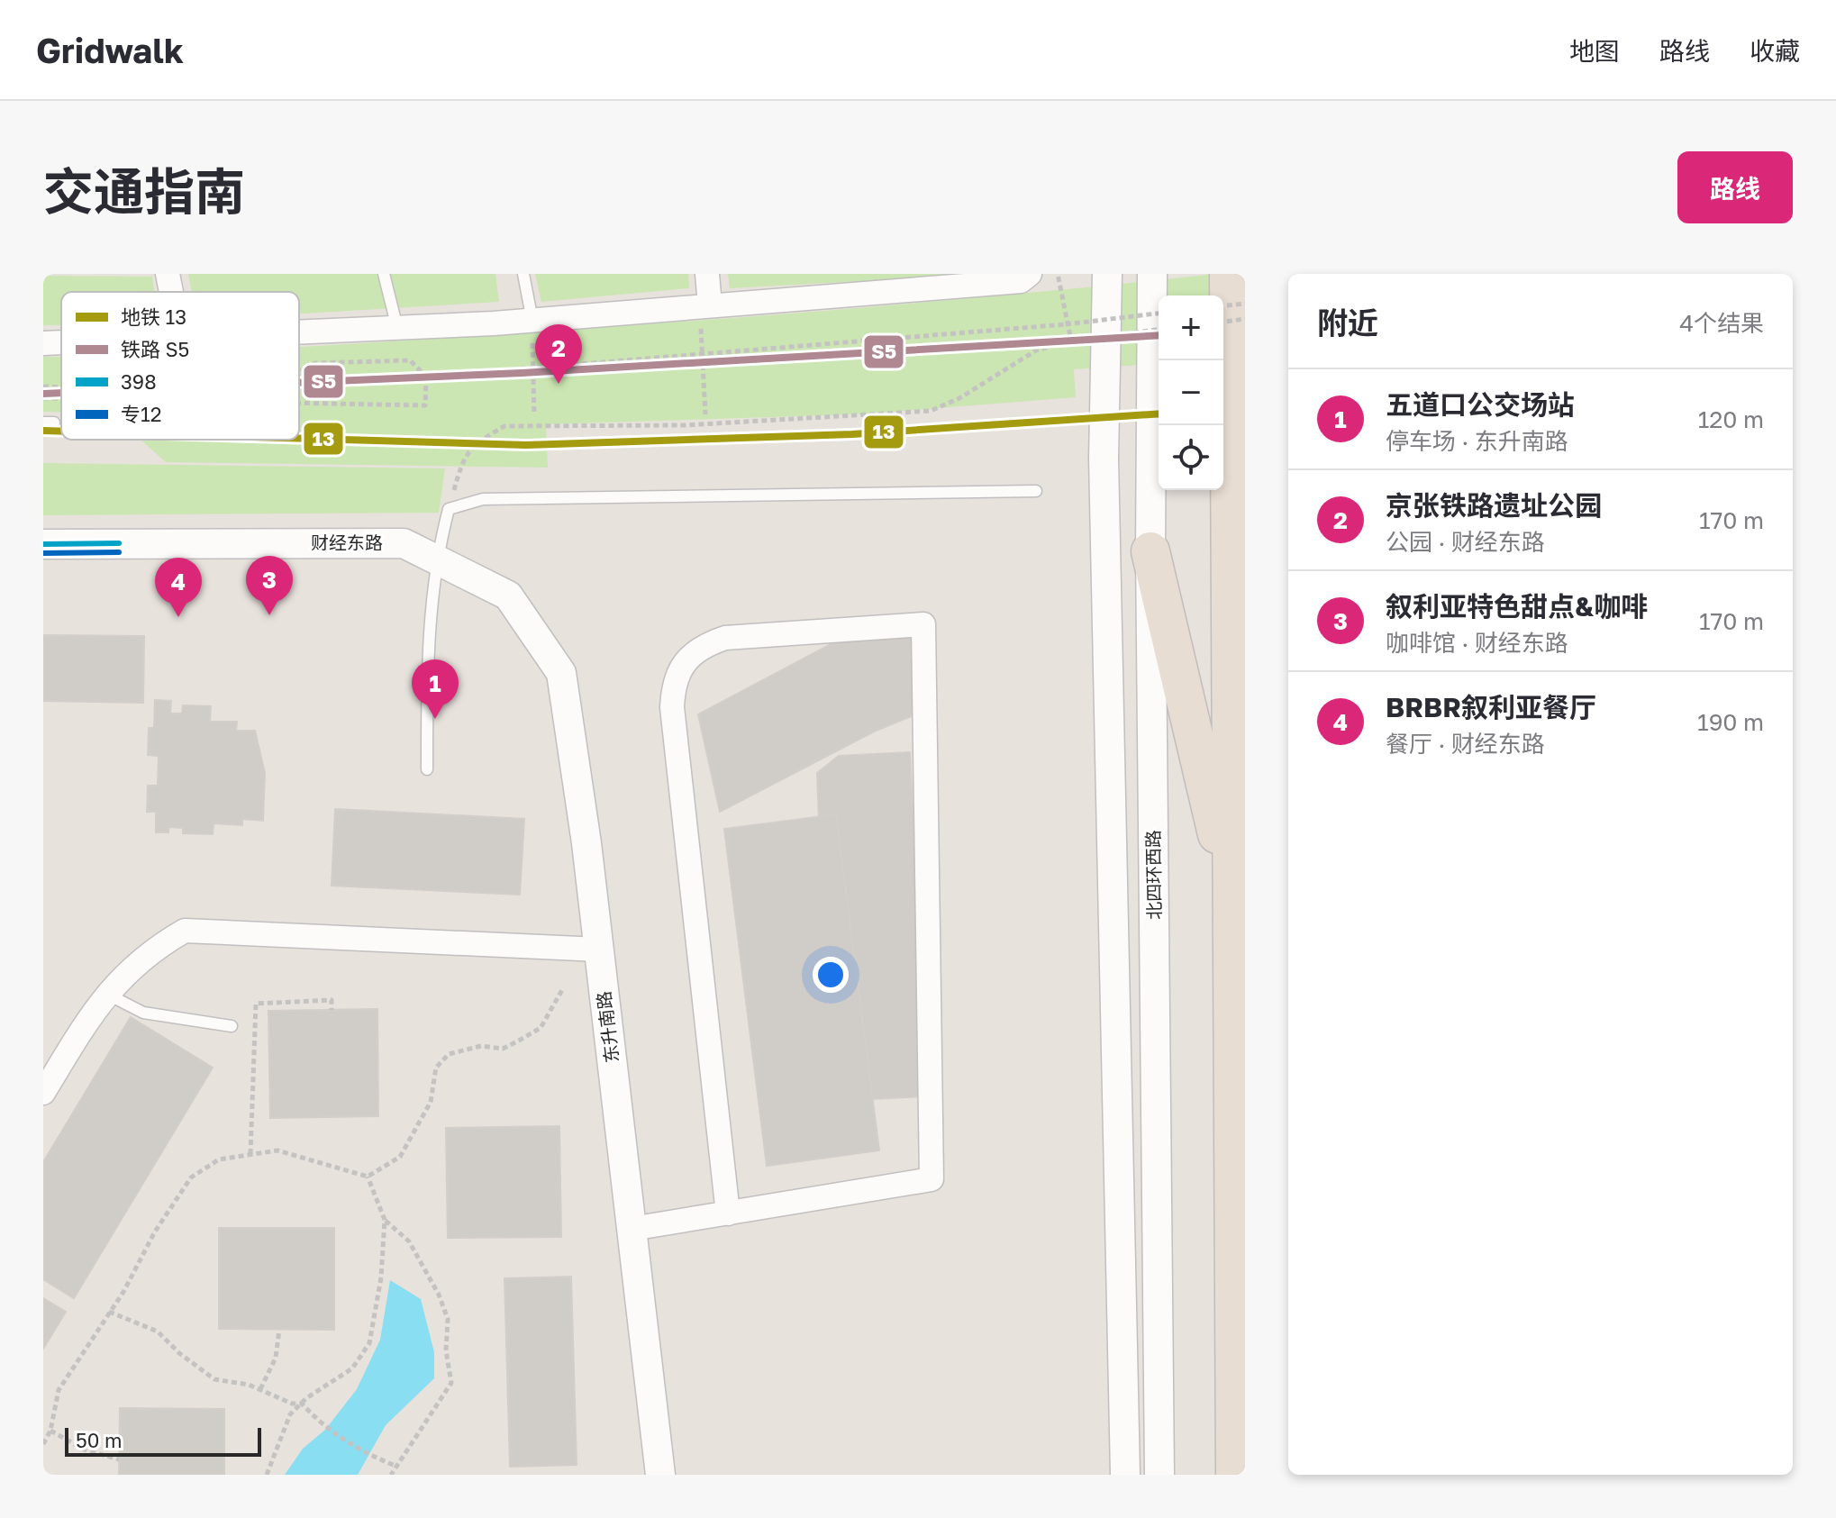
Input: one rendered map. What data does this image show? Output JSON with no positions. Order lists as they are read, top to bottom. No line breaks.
{"streets":{"street":["财经东路","北四环西路","东升南路"]},"crossings":[["财经东路","东升南路"]],"lines":["rail line S5","metro line 13","transit line 398","transit line 专12"],"legend":["地铁 13","铁路 S5","398","专12"],"scale_bar":"50 m","page":{"header":"Gridwalk","nav":["地图","路线","收藏"],"title":"交通指南","buttons":"路线","heading":["附近","4个结果"],"map_buttons":["+","−"],"pins":["2","3","4","1"],"list":[{"mark":"1","name":"五道口公交场站","note":"停车场 · 东升南路","value":"120 m"},{"mark":"2","name":"京张铁路遗址公园","note":"公园 · 财经东路","value":"170 m"},{"mark":"3","name":"叙利亚特色甜点&咖啡","note":"咖啡馆 · 财经东路","value":"170 m"},{"mark":"4","name":"BRBR叙利亚餐厅","note":"餐厅 · 财经东路","value":"190 m"}],"scale":"50 m"}}
